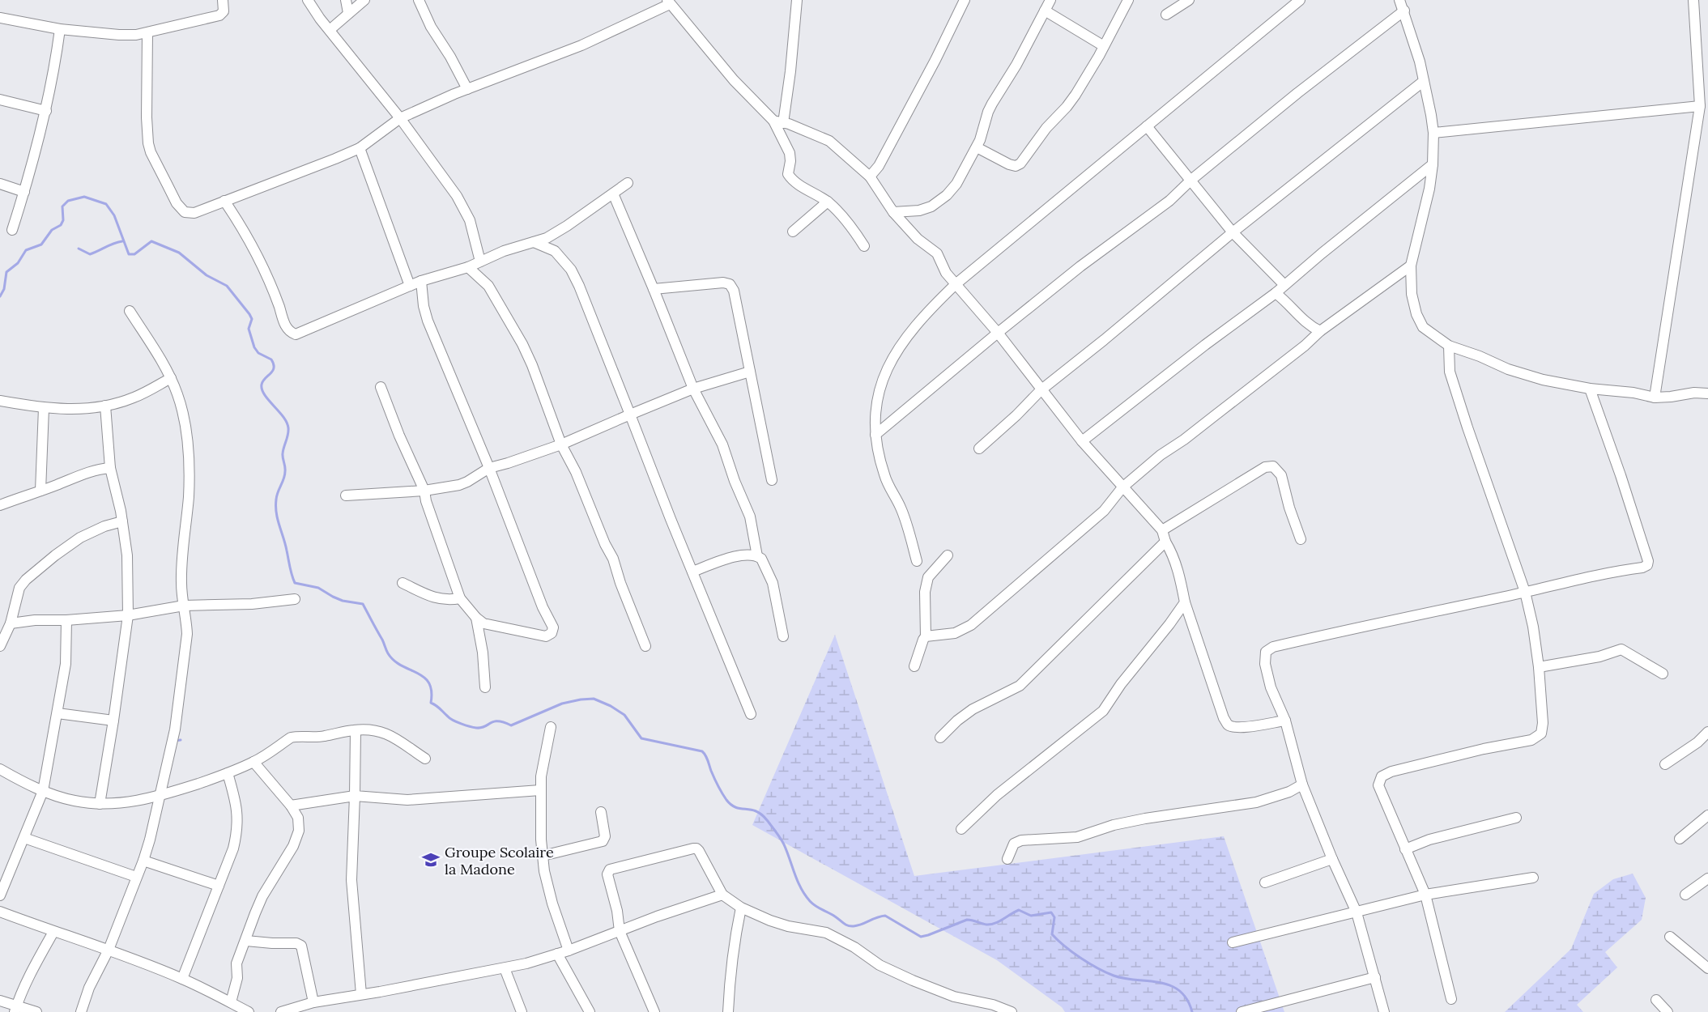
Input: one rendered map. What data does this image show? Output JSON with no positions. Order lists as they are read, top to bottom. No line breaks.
{"places":{"school or university":["Groupe Scolaire la Madone"]}}
